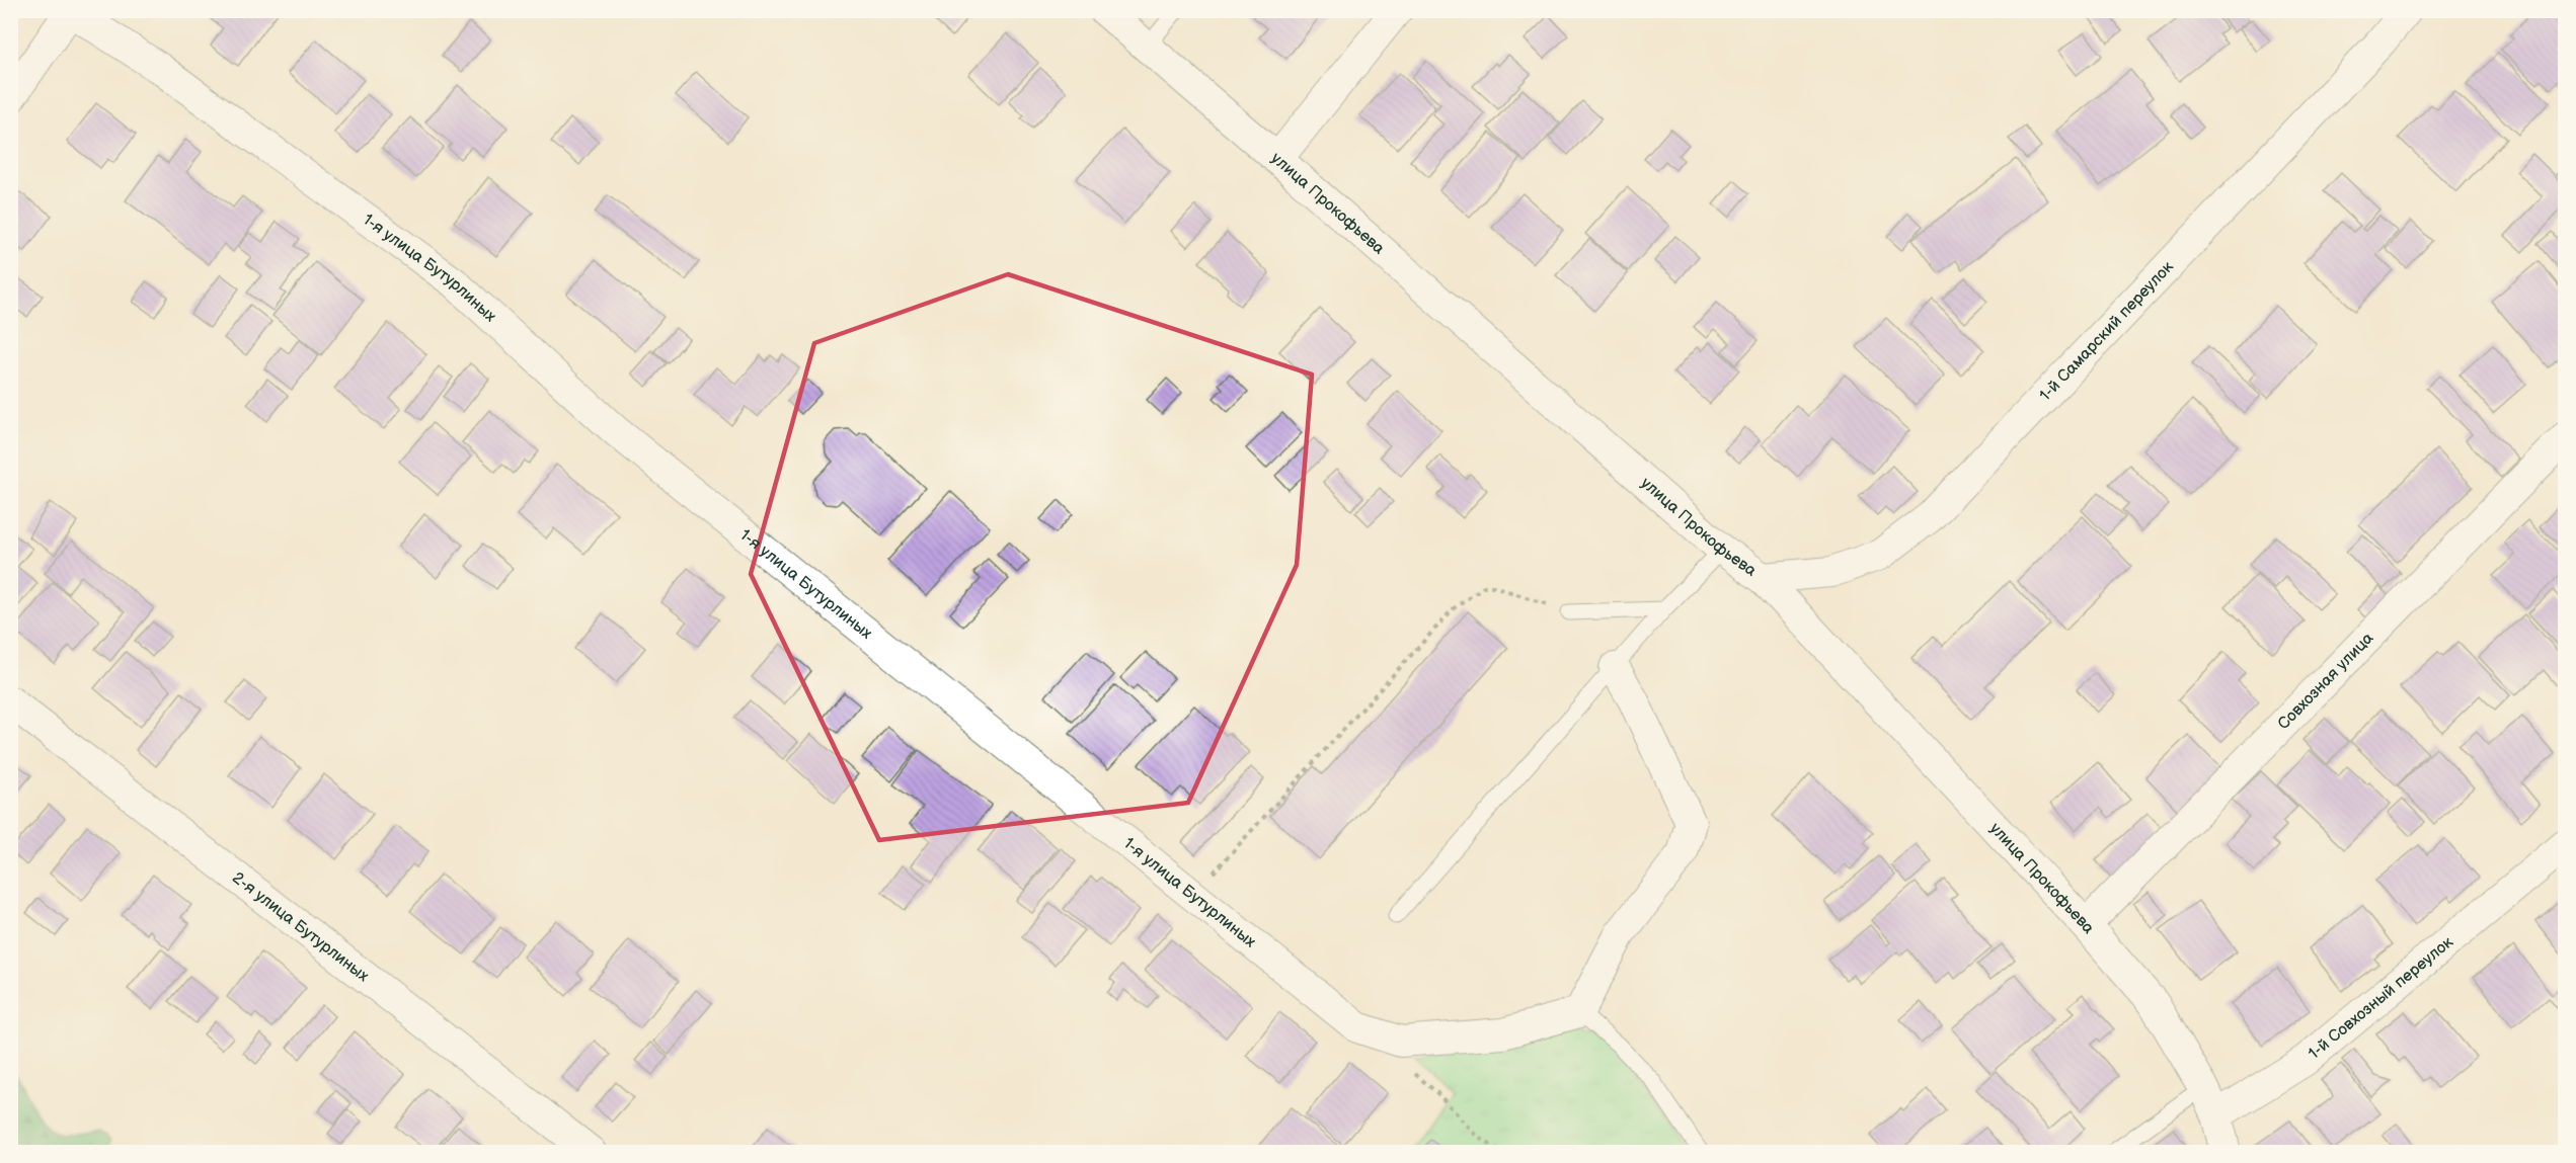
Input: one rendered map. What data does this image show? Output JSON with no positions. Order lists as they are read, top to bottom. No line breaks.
{"streets":{"street":["улица Прокофьева","1-я улица Бутурлиных","1-й Самарский переулок","Совхозная улица","2-я улица Бутурлиных","1-й Совхозный переулок"]},"crossings":[["улица Прокофьева","1-й Самарский переулок"],["улица Прокофьева","Совхозная улица"],["улица Прокофьева","1-й Совхозный переулок"]]}
